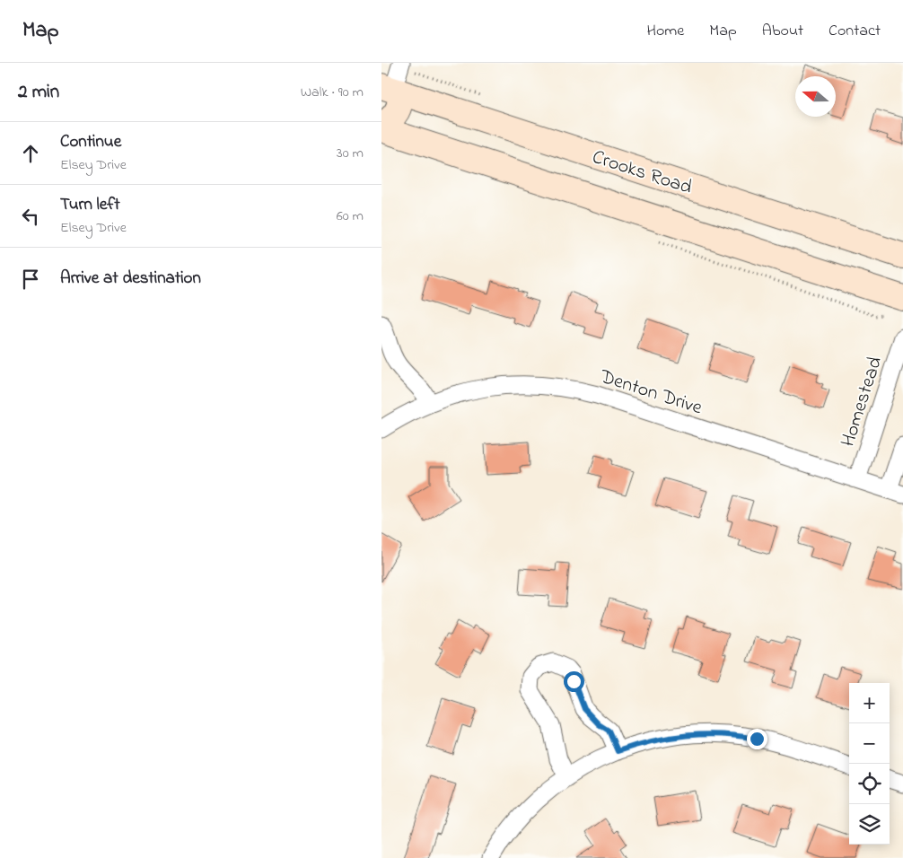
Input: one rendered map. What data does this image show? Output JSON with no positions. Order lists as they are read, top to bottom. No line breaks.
{"streets":{"main road":["Crooks Road"],"street":["Denton Drive","Homestead"]},"crossings":[["Denton Drive","Homestead"]],"north":"left","page":{"header":"Map","nav":["Home","Map","About","Contact"],"heading":["2 min","Walk · 90 m"],"list":[["Continue","Elsey Drive","30 m"],["Turn left","Elsey Drive","60 m"],"Arrive at destination"],"map_buttons":["+","−"]}}
